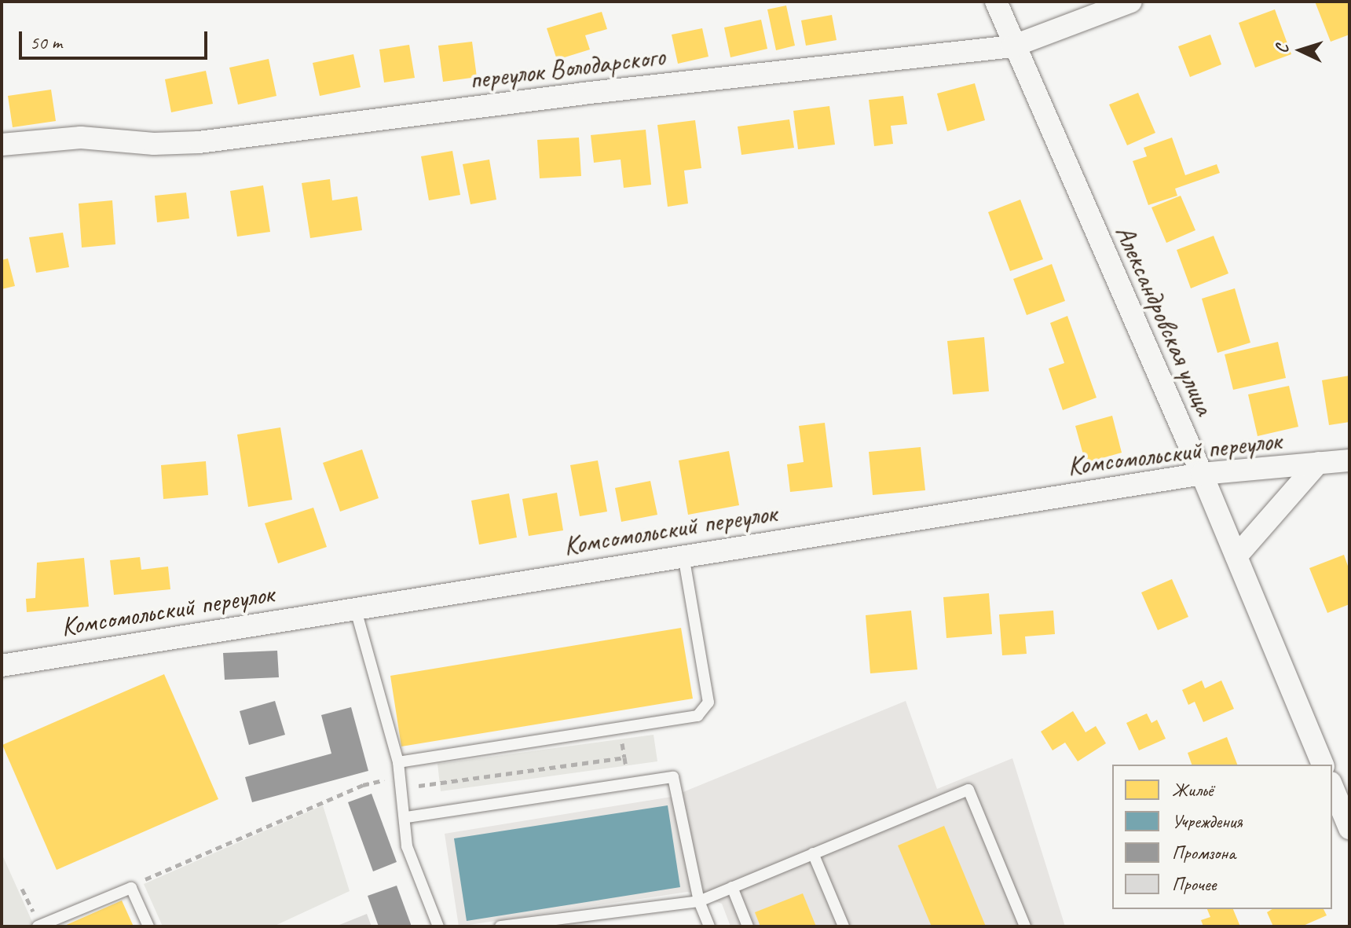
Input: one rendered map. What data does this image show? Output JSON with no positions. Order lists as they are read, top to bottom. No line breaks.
{"streets":{"street":["переулок Володарского","Александровская улица","Комсомольский переулок"]},"crossings":[["переулок Володарского","Александровская улица"],["Александровская улица","Комсомольский переулок"]],"legend":["Жильё","Учреждения","Промзона","Прочее"],"scale_bar":"50 m","north":"left"}
